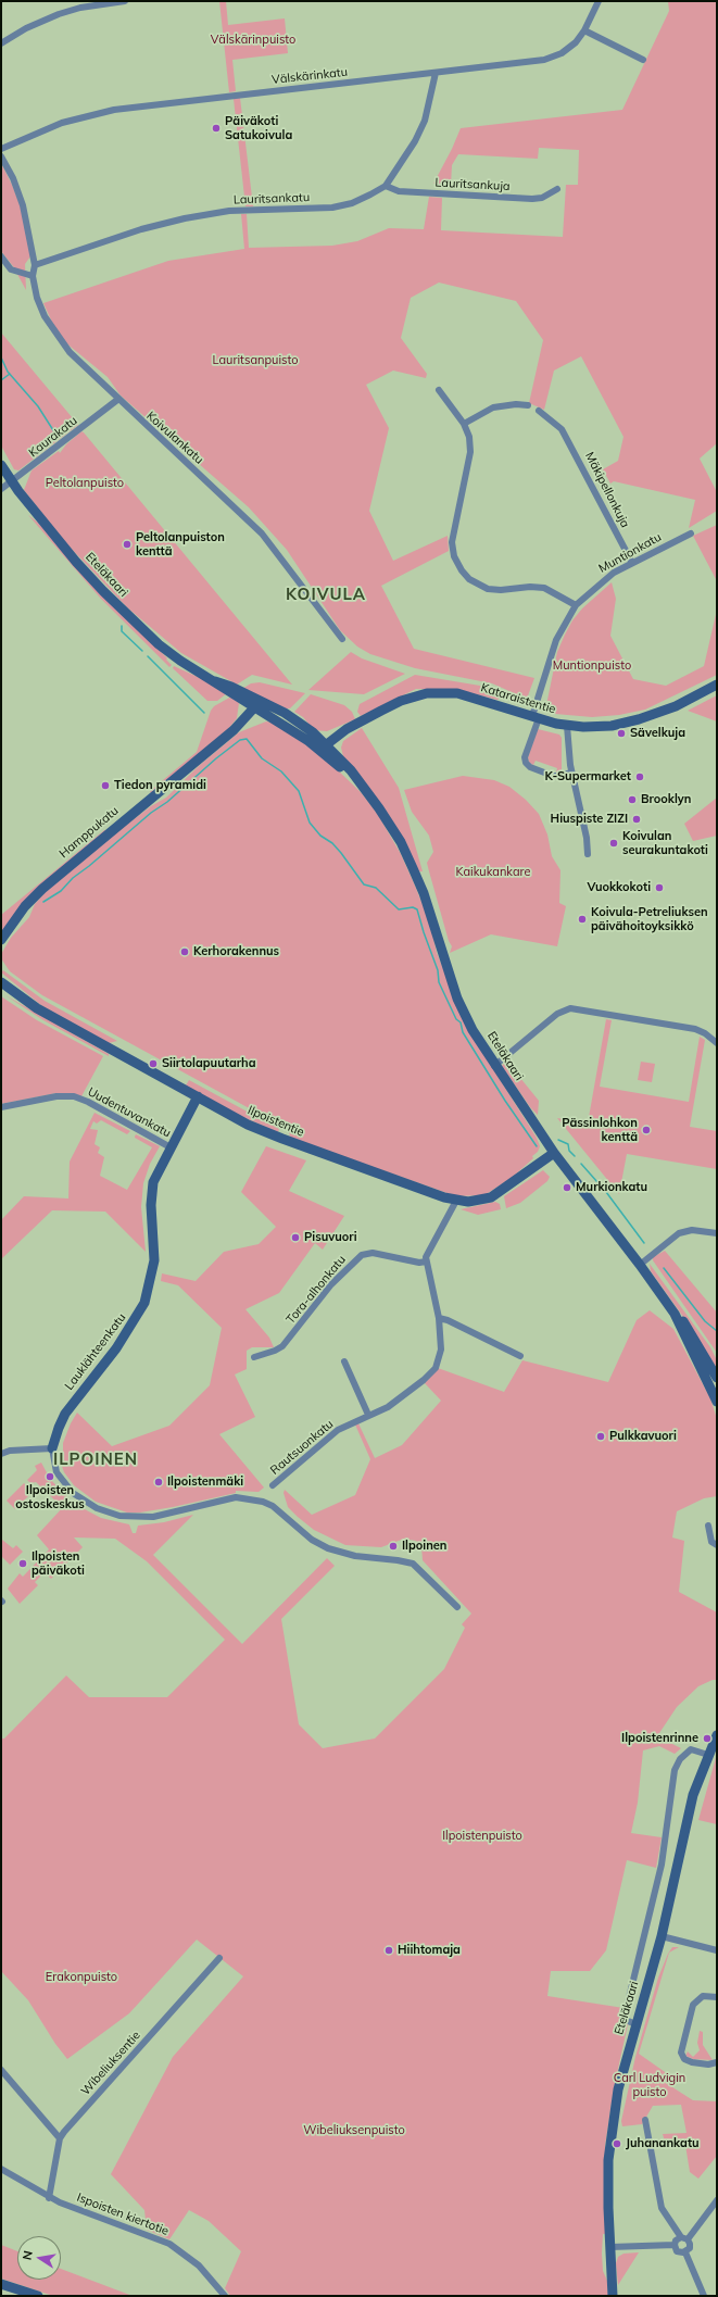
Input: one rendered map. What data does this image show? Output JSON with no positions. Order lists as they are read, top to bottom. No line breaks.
{"streets":{"main road":["Eteläkaari","Kataraistentie","Hamppukatu","Ilpoistentie","Lauklähteenkatu"],"street":["Välskärinkatu","Lauritsankuja","Lauritsankatu","Kaurakatu","Koivulankatu","Mäkipellonkuja","Muntionkatu","Uudentuvankatu","Tora-alhonkatu","Rautsuonkatu","Wibeliuksentie","Ispoisten kiertotie"]},"crossings":[["Välskärinkatu","Lauritsankatu"],["Lauritsankuja","Lauritsankatu"],["Kaurakatu","Koivulankatu"],["Kaurakatu","Eteläkaari"],["Mäkipellonkuja","Muntionkatu"],["Muntionkatu","Kataraistentie"],["Eteläkaari","Kataraistentie"],["Eteläkaari","Hamppukatu"],["Eteläkaari","Ilpoistentie"],["Uudentuvankatu","Lauklähteenkatu"],["Ilpoistentie","Lauklähteenkatu"],["Tora-alhonkatu","Rautsuonkatu"]],"districts":["KOIVULA","ILPOINEN"],"parks":["Välskärinpuisto","Lauritsanpuisto","Peltolanpuisto","Muntionpuisto","Kaikukankare","Ilpoistenpuisto","Erakonpuisto","Carl Ludvigin puisto","Wibeliuksenpuisto"],"places":["Päiväkoti Satukoivula","Peltolanpuiston kenttä","Sävelkuja","K-Supermarket","Tiedon pyramidi","Brooklyn","Hiuspiste ZIZI","Koivulan seurakuntakoti","Vuokkokoti","Koivula-Petreliuksen päivähoitoyksikkö","Kerhorakennus","Siirtolapuutarha","Pässinlohkon kenttä","Murkionkatu","Pisuvuori","Pulkkavuori","Ilpoisten ostoskeskus","Ilpoistenmäki","Ilpoinen","Ilpoisten päiväkoti","Ilpoistenrinne","Hiihtomaja","Juhanankatu"],"north":"left"}
